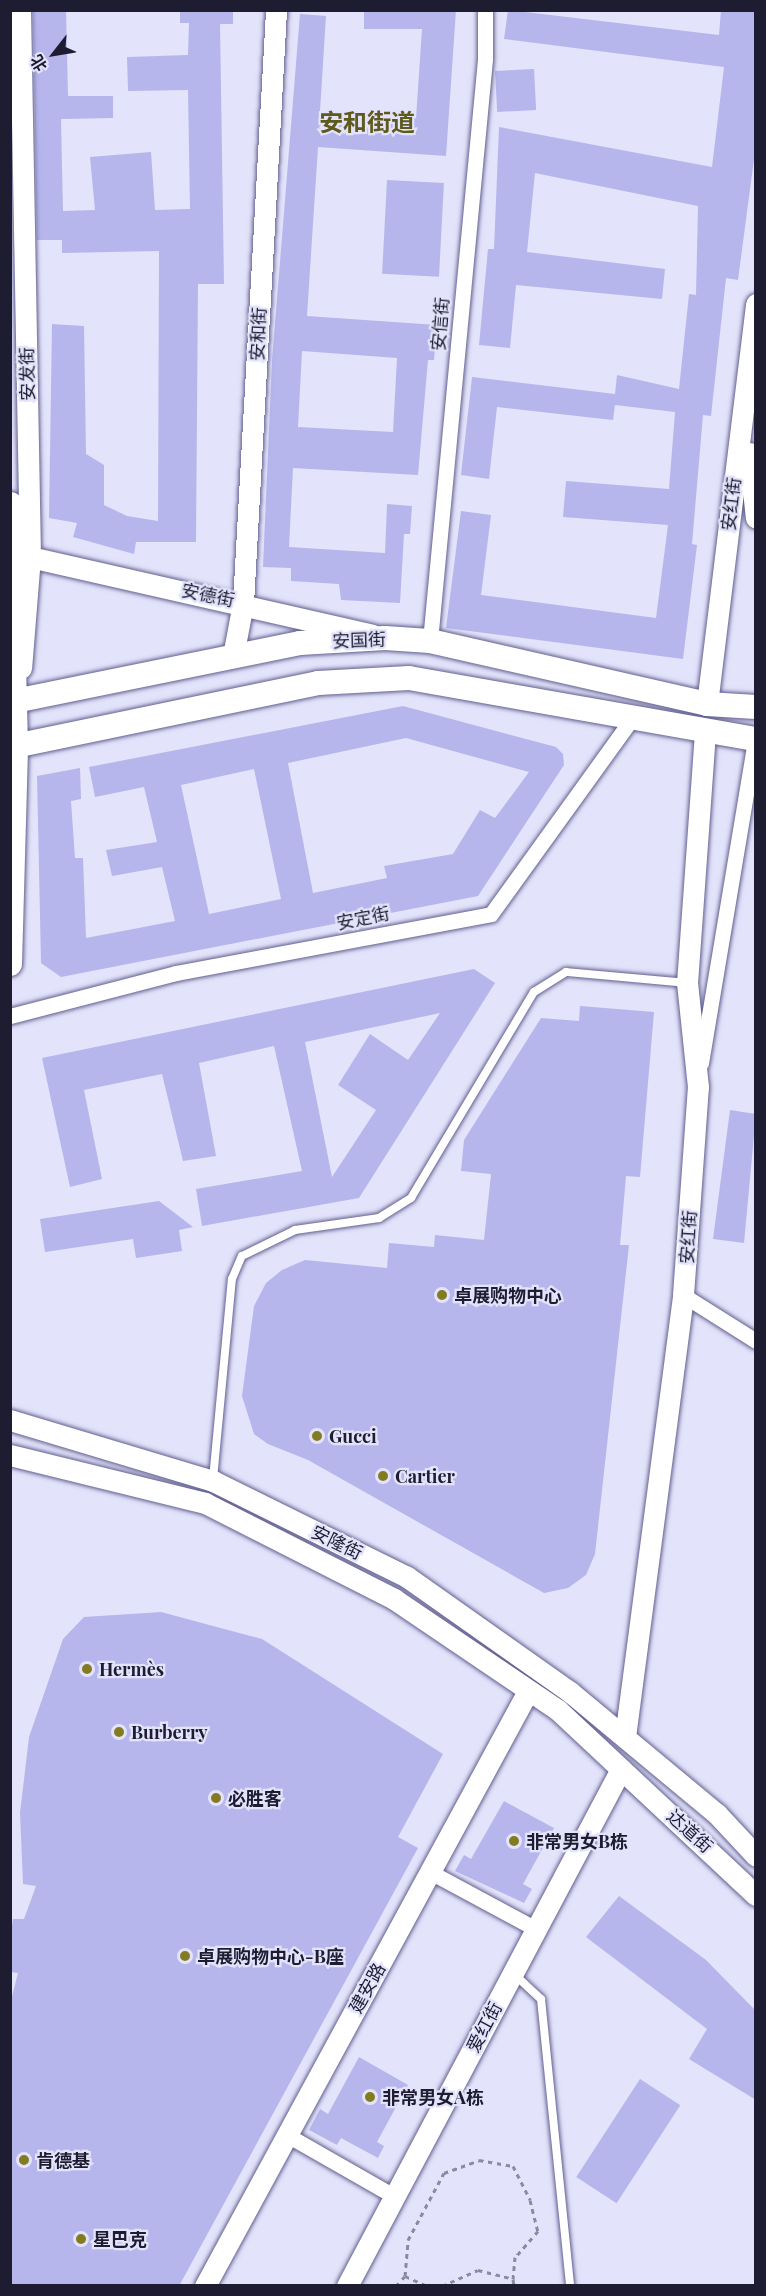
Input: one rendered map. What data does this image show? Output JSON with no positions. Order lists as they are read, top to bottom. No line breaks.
{"streets":{"highway":["安发街"],"main road":["安和街","安红街","安德街","安国街","安隆街","达道街","建安路","爱红街"],"street":["安信街","安定街"]},"crossings":[["安信街","安国街"],["安和街","安德街"],["安和街","安国街"],["安发街","安德街"],["安发街","安国街"],["安红街","安国街"],["安红街","安隆街"],["安红街","达道街"],["安德街","安国街"],["安隆街","达道街"],["安隆街","建安路"],["安隆街","爱红街"],["达道街","爱红街"]],"districts":["安和街道"],"places":["卓展购物中心","Gucci","Cartier","Hermès","Burberry","必胜客","非常男女B栋","卓展购物中心-B座","非常男女A栋","肯德基","星巴克"],"north":"bottom left"}
